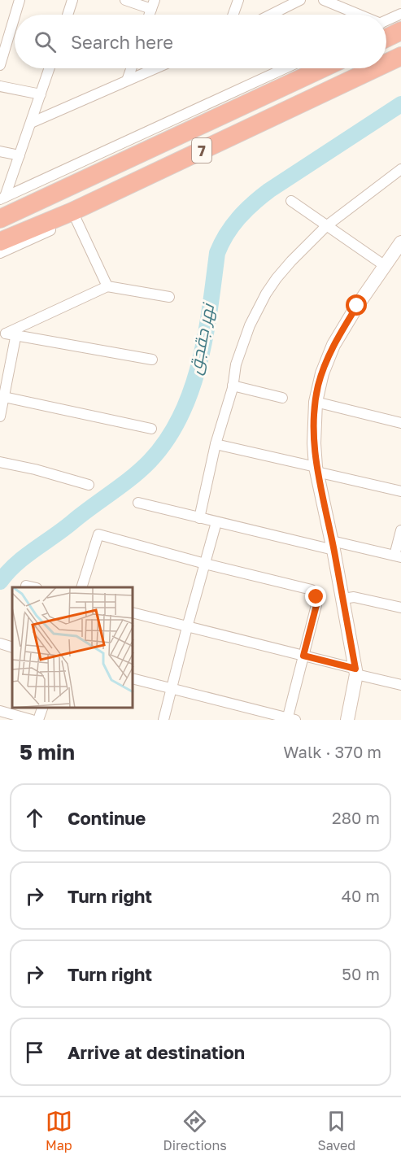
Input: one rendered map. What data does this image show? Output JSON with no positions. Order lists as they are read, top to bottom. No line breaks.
{"streets":{"highway":["7"]},"water":["نهر جقجق"],"page":{"search":"Search here","heading":["5 min","Walk · 370 m"],"list":[["Continue","280 m"],["Turn right","40 m"],["Turn right","50 m"],"Arrive at destination"],"nav":["Map","Directions","Saved"]}}
